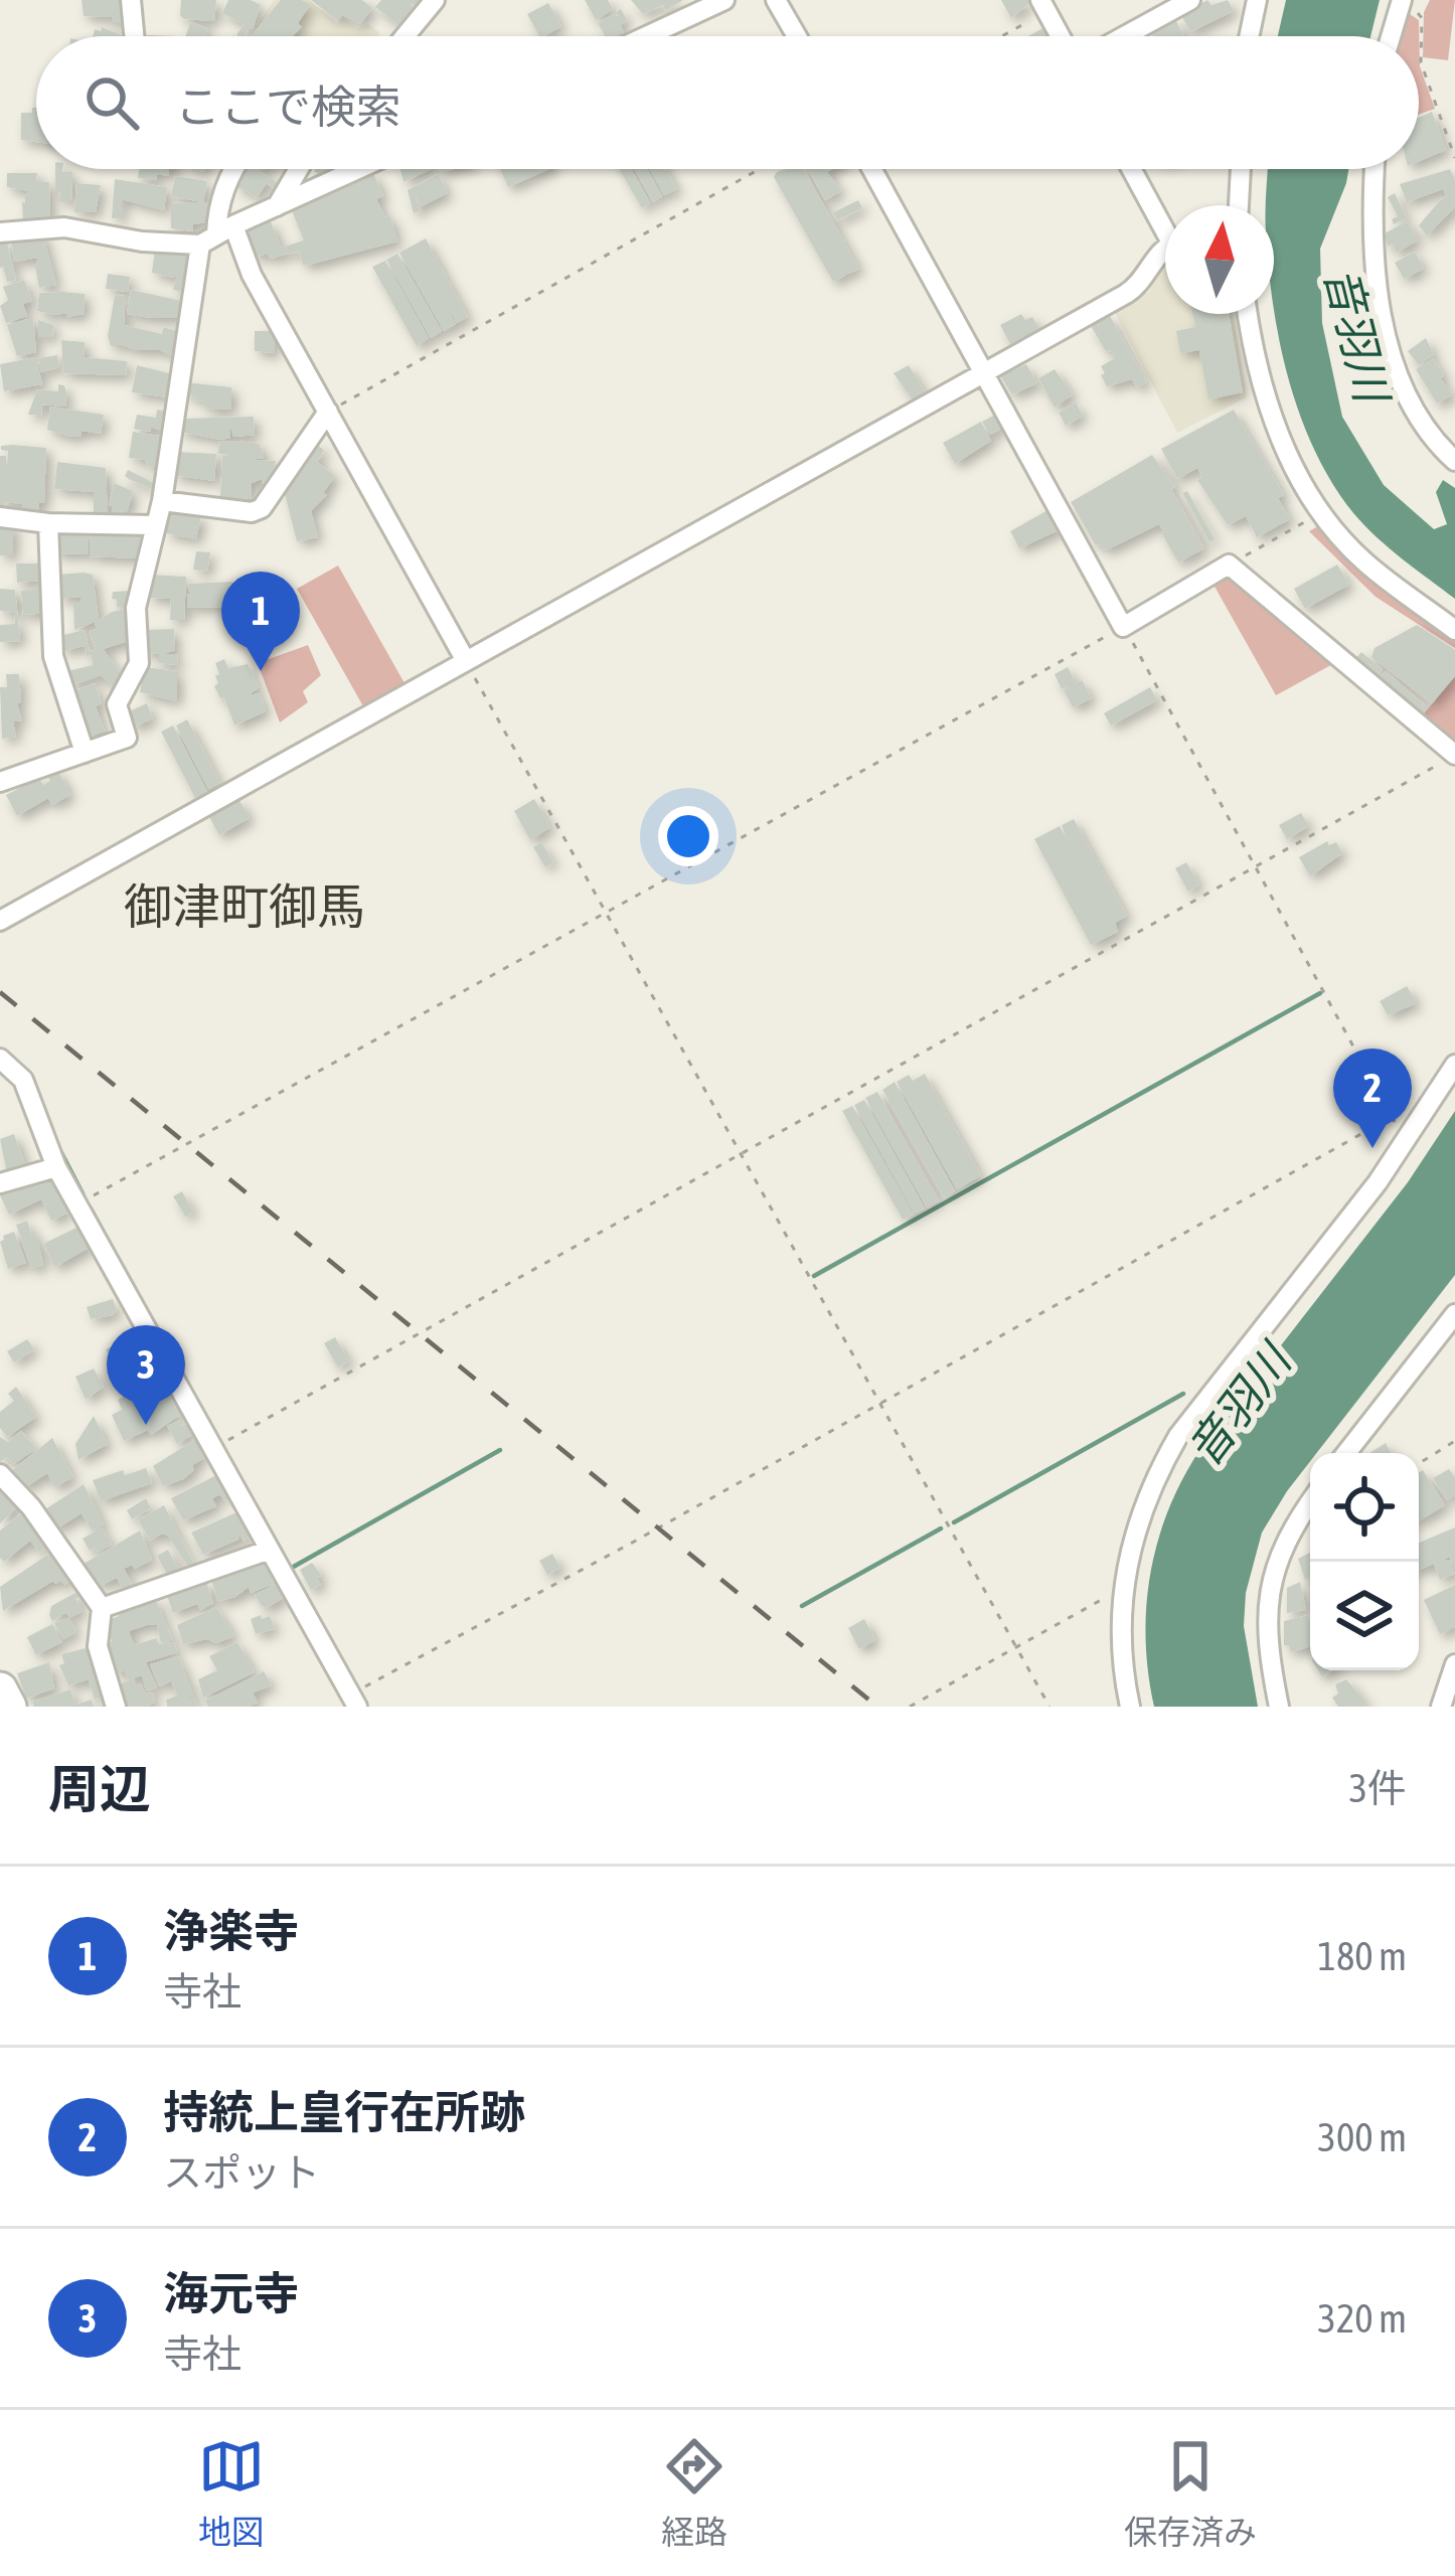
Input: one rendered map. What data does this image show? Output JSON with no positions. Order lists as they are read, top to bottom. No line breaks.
{"districts":["御津町御馬"],"water":["音羽川"],"north":"top","page":{"search":"ここで検索","pins":["1","2","3"],"heading":["周辺","3件"],"list":[{"mark":"1","name":"浄楽寺","note":"寺社","value":"180 m"},{"mark":"2","name":"持統上皇行在所跡","note":"スポット","value":"300 m"},{"mark":"3","name":"海元寺","note":"寺社","value":"320 m"}],"nav":["地図","経路","保存済み"]}}
